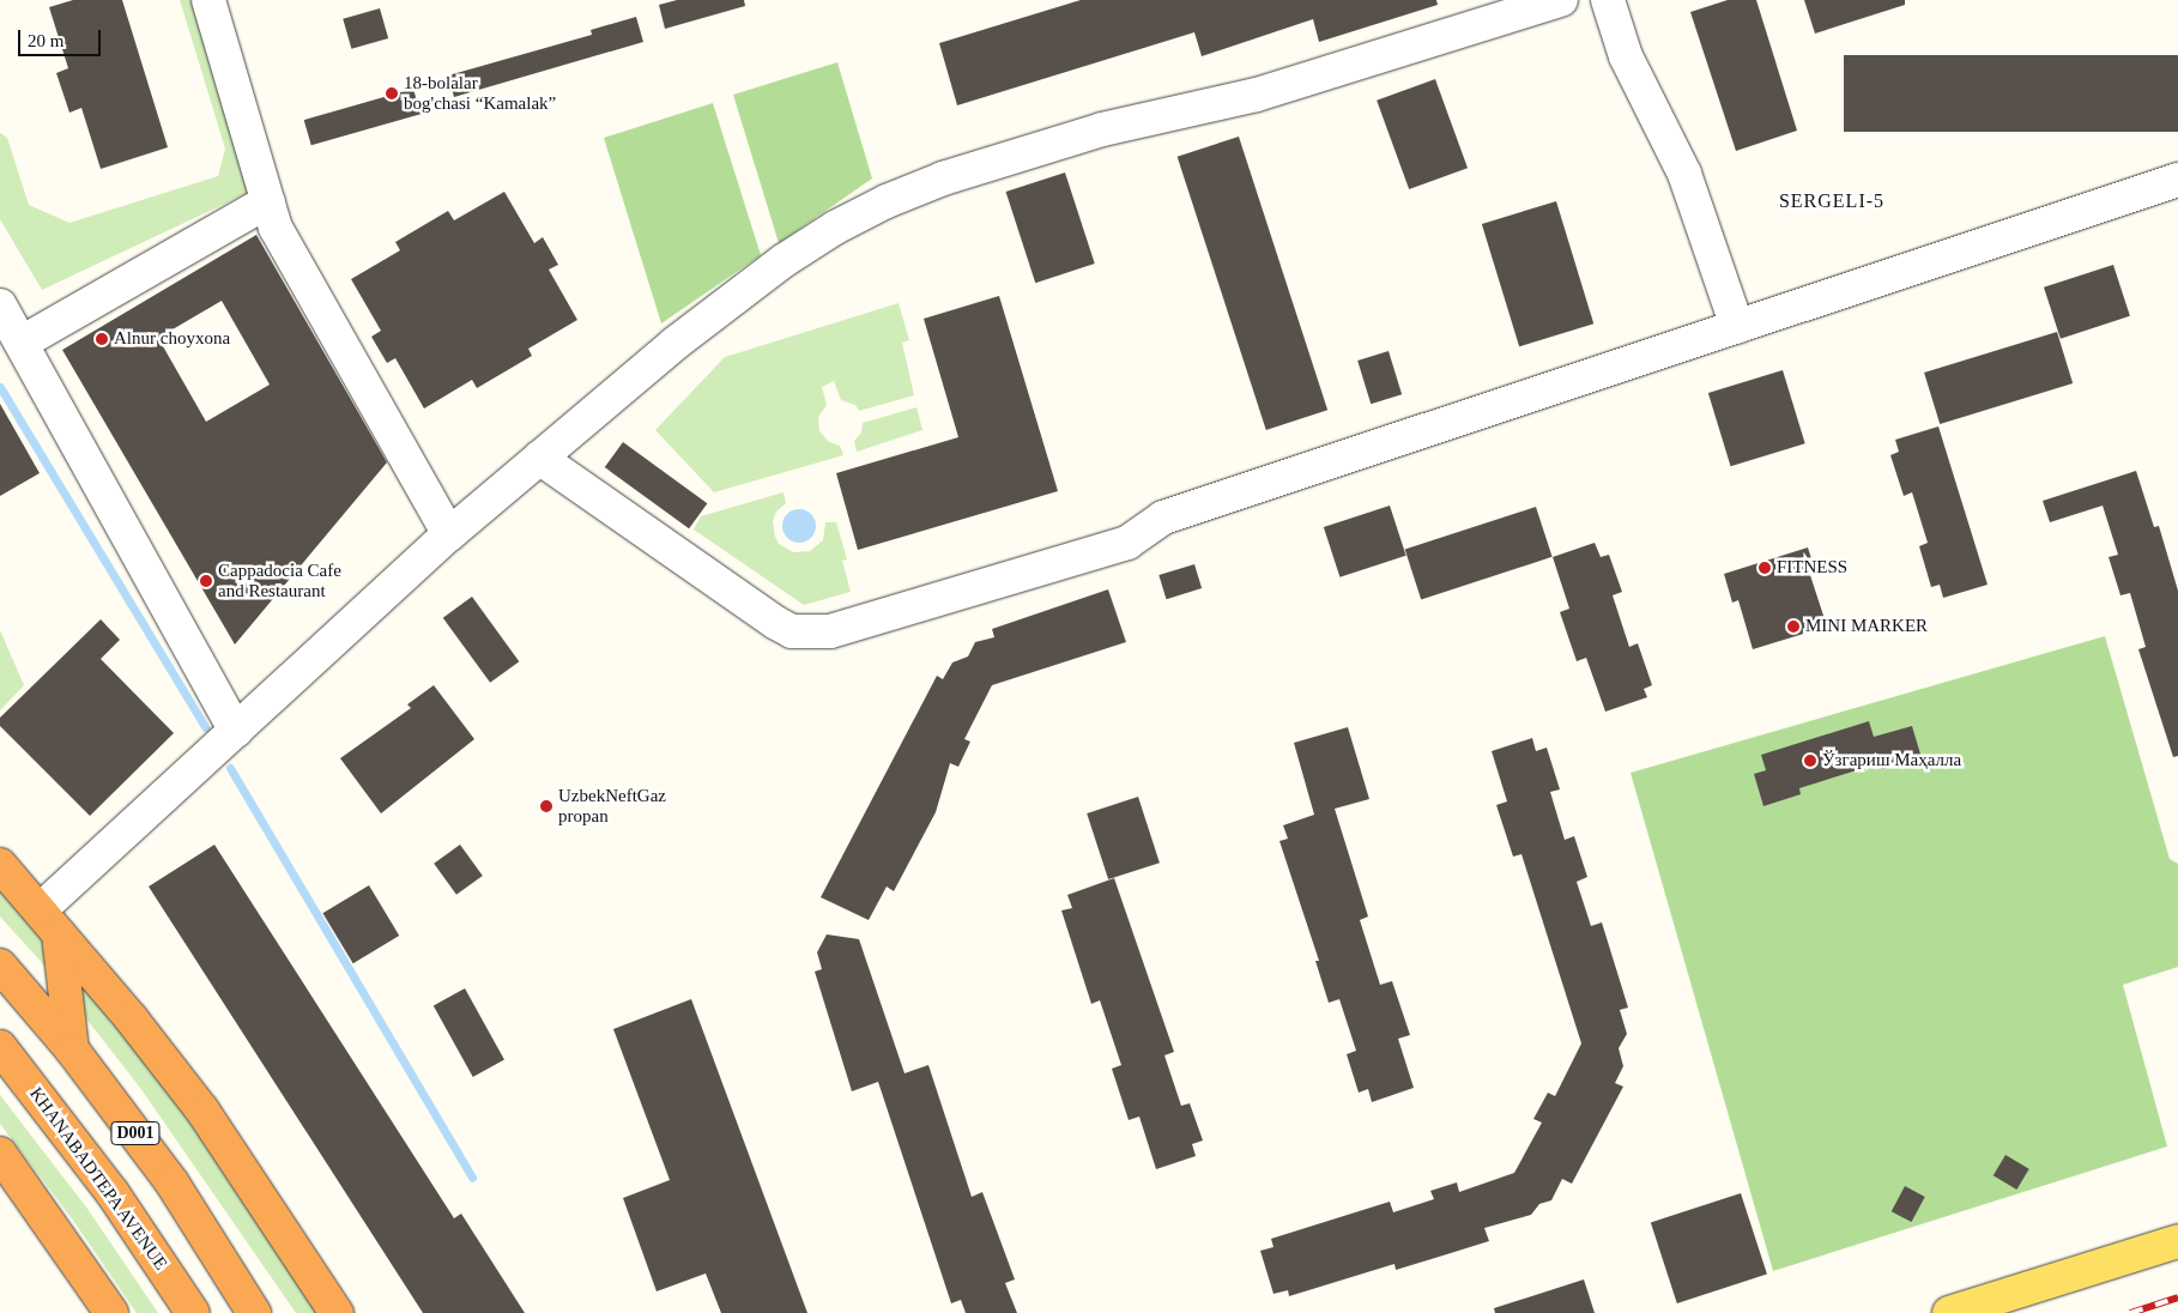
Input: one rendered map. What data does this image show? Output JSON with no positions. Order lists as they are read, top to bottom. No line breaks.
{"streets":{"highway":["D001","KHANABADTEPA AVENUE"]},"districts":["SERGELI-5"],"places":["18-bolalar bog'chasi “Kamalak”","Alnur choyxona","FITNESS","Cappadocia Cafe and Restaurant","MINI MARKER","Ўзгариш Маҳалла","UzbekNeftGaz propan"],"scale_bar":"20 m"}
